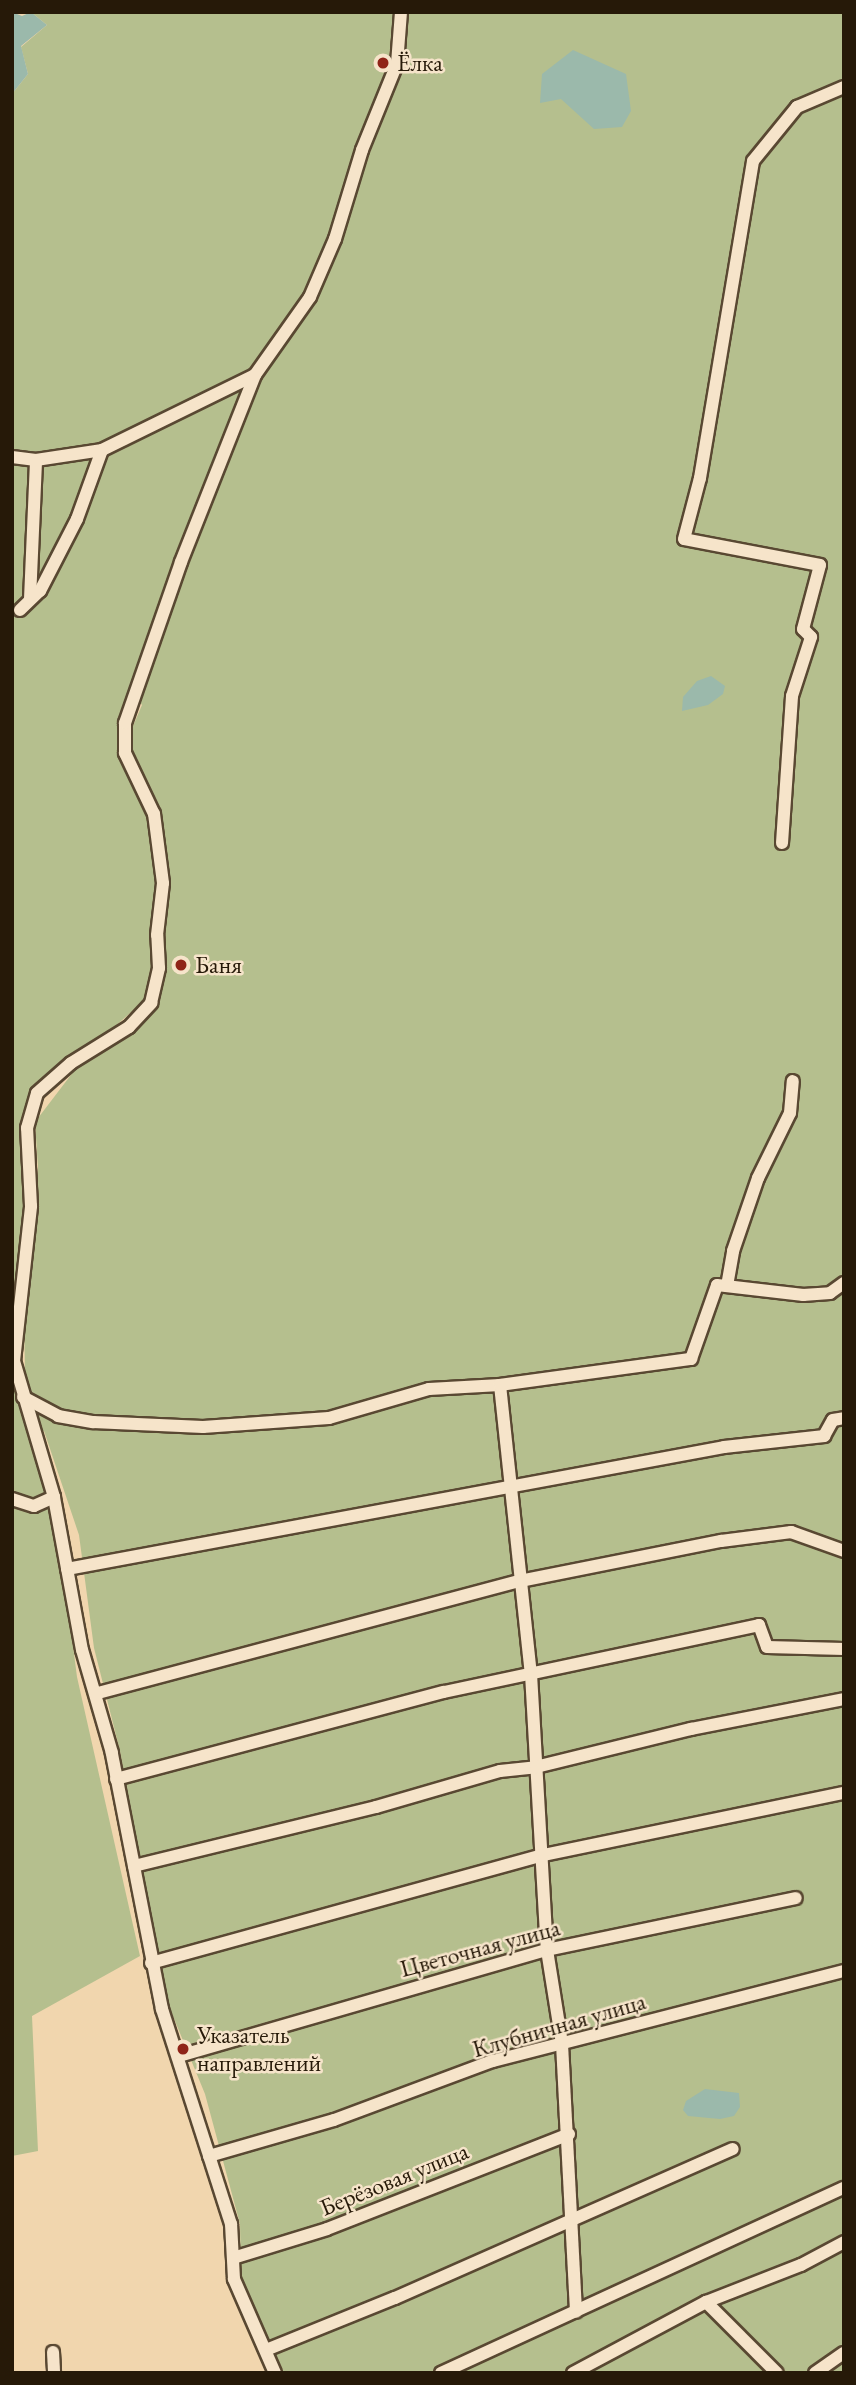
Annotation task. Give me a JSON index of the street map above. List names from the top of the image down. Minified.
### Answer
{"streets":{"street":["Цветочная улица","Клубничная улица","Берёзовая улица"]},"places":["Ёлка","Баня","Указатель направлений"]}
